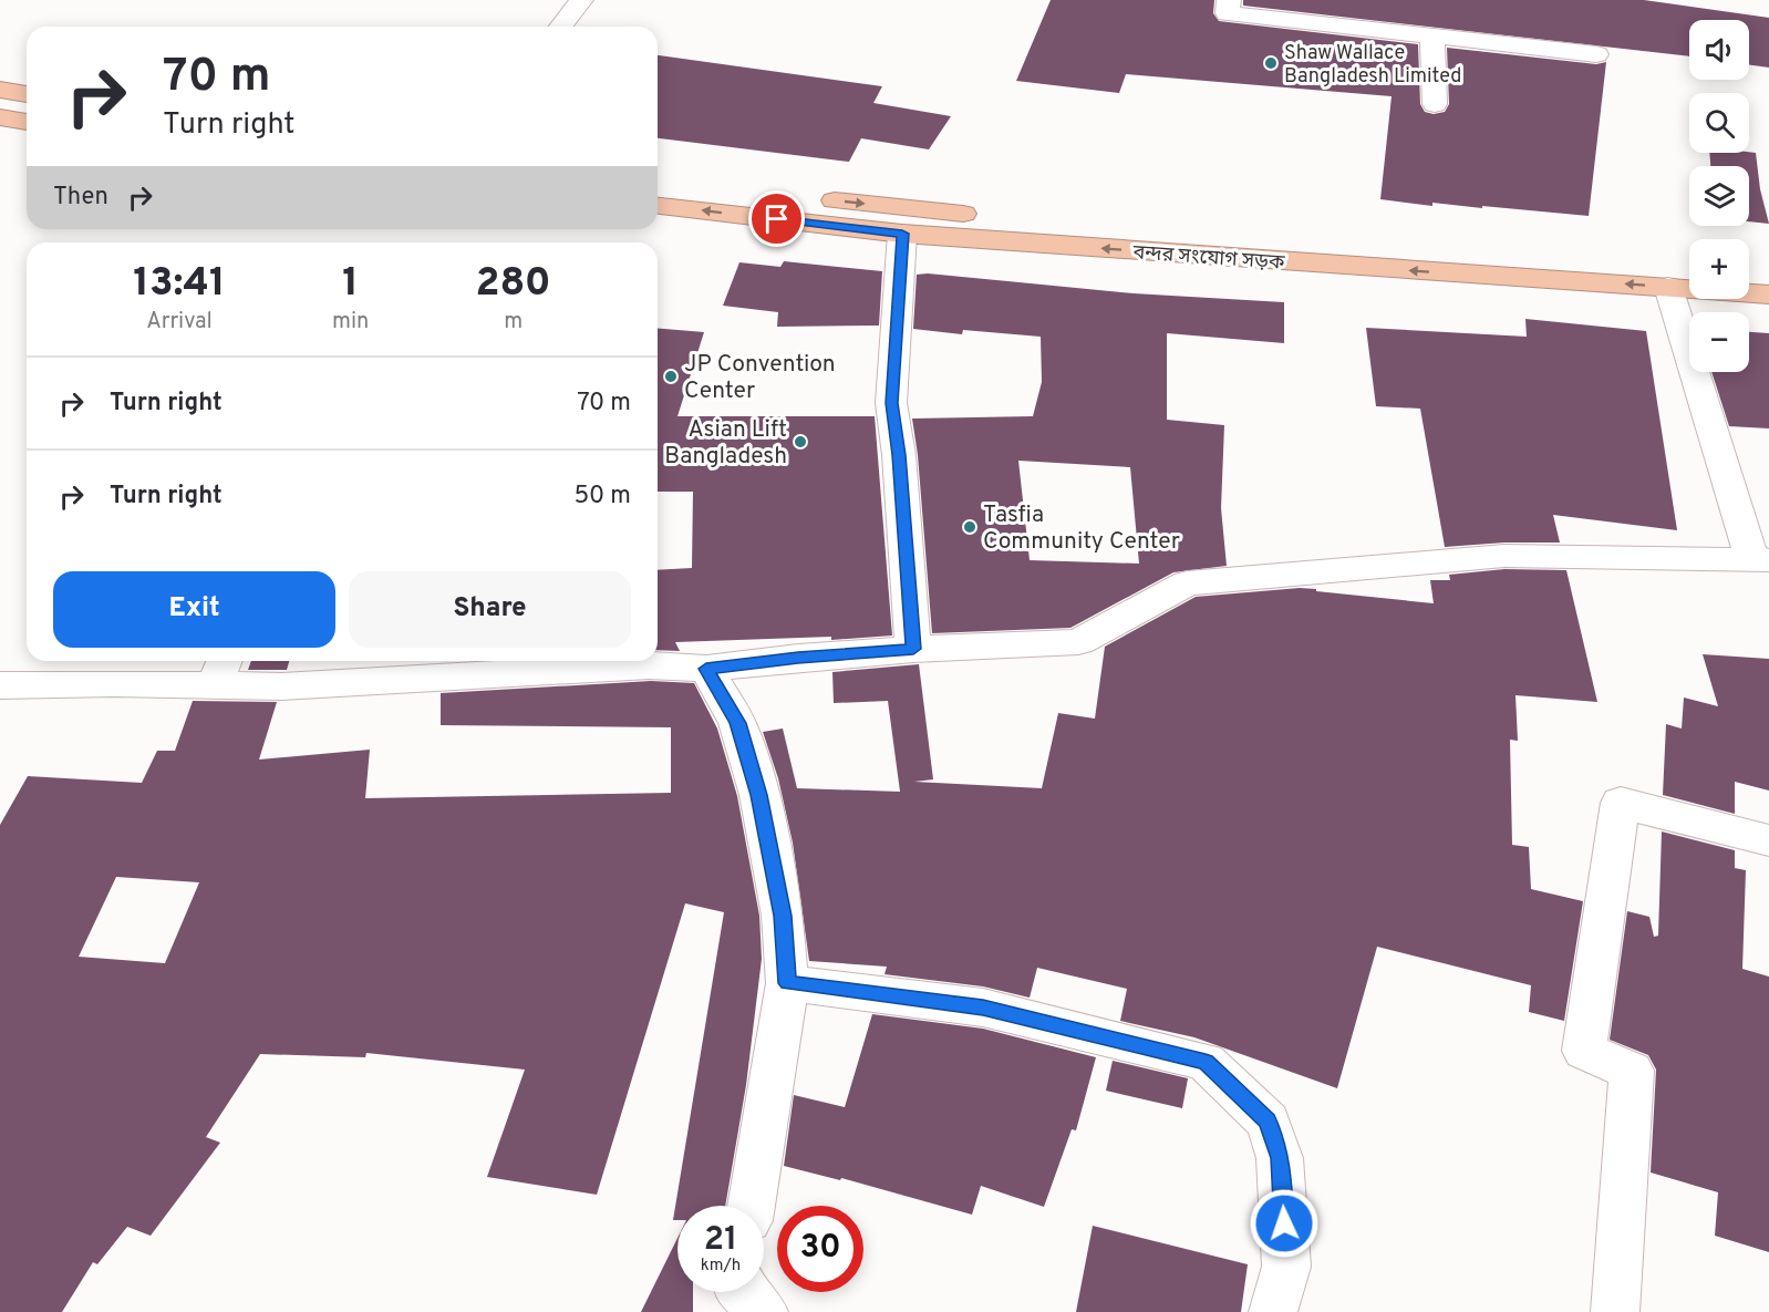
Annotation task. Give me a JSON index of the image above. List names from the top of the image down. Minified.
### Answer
{"streets":{"highway":["বন্দর সংযোগ সড়ক"]},"places":["Shaw Wallace Bangladesh Limited","JP Convention Center","Asian Lift Bangladesh","Tasfia Community Center"],"page":{"map_buttons":["+","−"],"turn":["70 m","Turn right"],"then":"Then","eta":["13:41","Arrival","1","min","280","m"],"list":[{"name":"Turn right","value":"70 m"},{"name":"Turn right","value":"50 m"}],"buttons":["Exit","Share"],"speed":"21 km/h","limit":"30"}}
